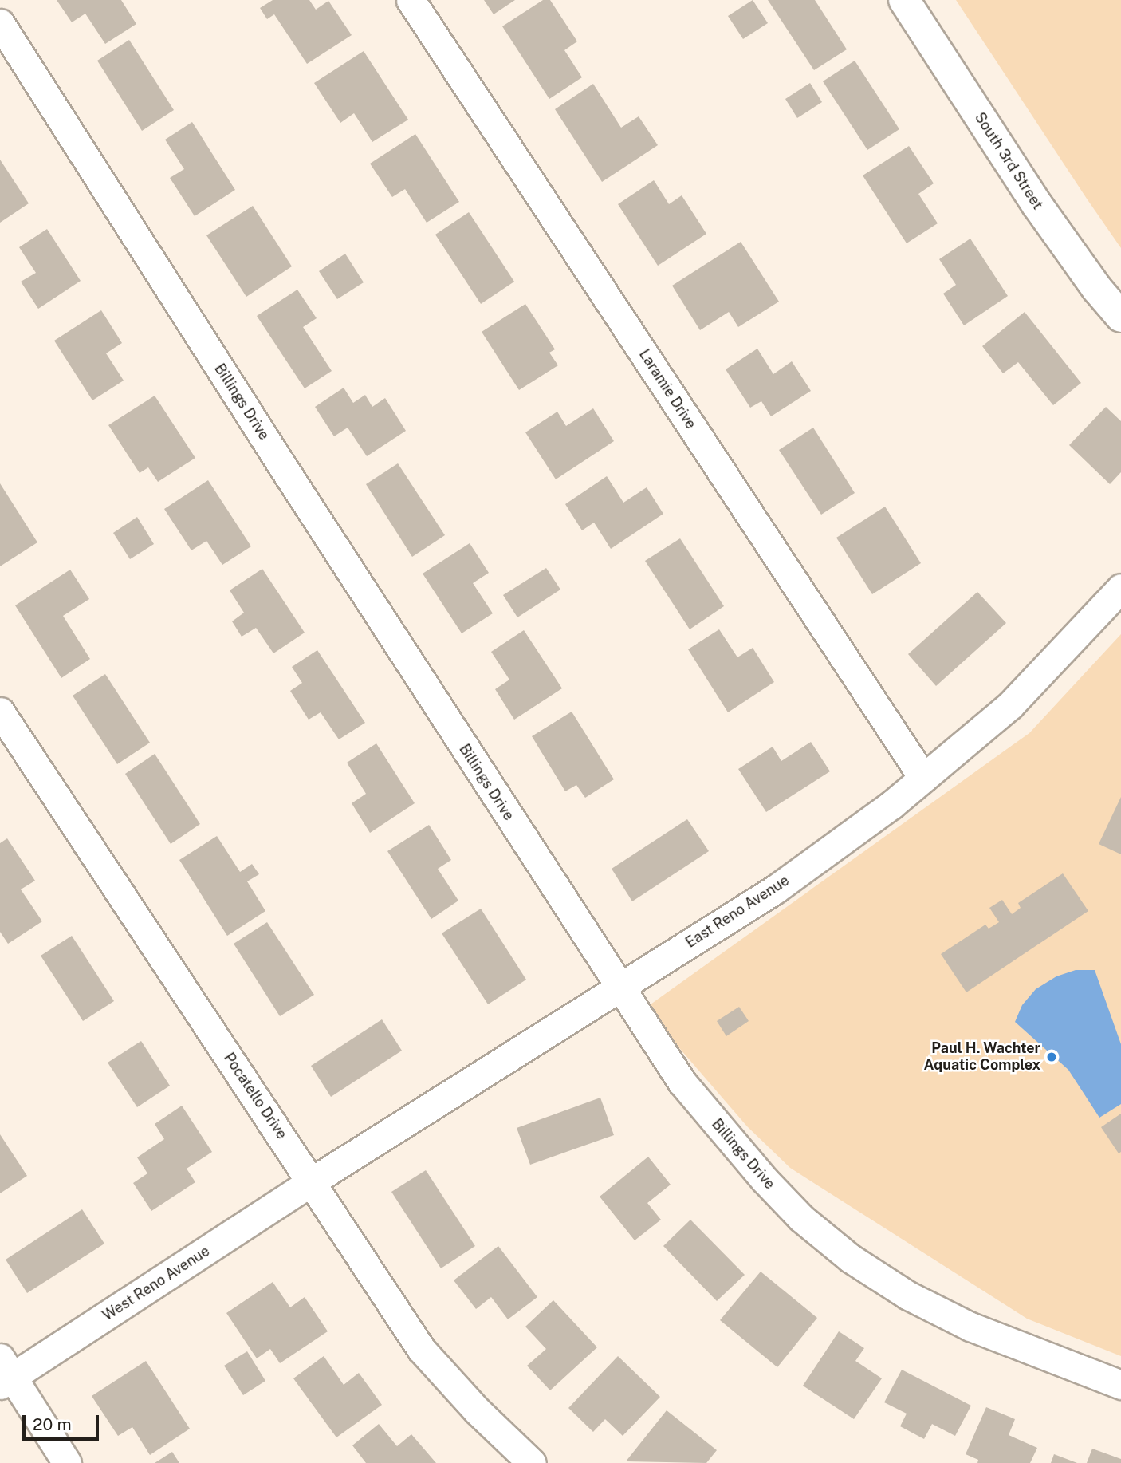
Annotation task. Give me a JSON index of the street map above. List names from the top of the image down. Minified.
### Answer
{"streets":{"street":["South 3rd Street","Laramie Drive","Billings Drive","East Reno Avenue","Pocatello Drive","West Reno Avenue"]},"crossings":[["Laramie Drive","East Reno Avenue"],["Billings Drive","East Reno Avenue"],["East Reno Avenue","Pocatello Drive"],["East Reno Avenue","West Reno Avenue"],["Pocatello Drive","West Reno Avenue"]],"places":["Paul H. Wachter Aquatic Complex"],"scale_bar":"20 m"}
